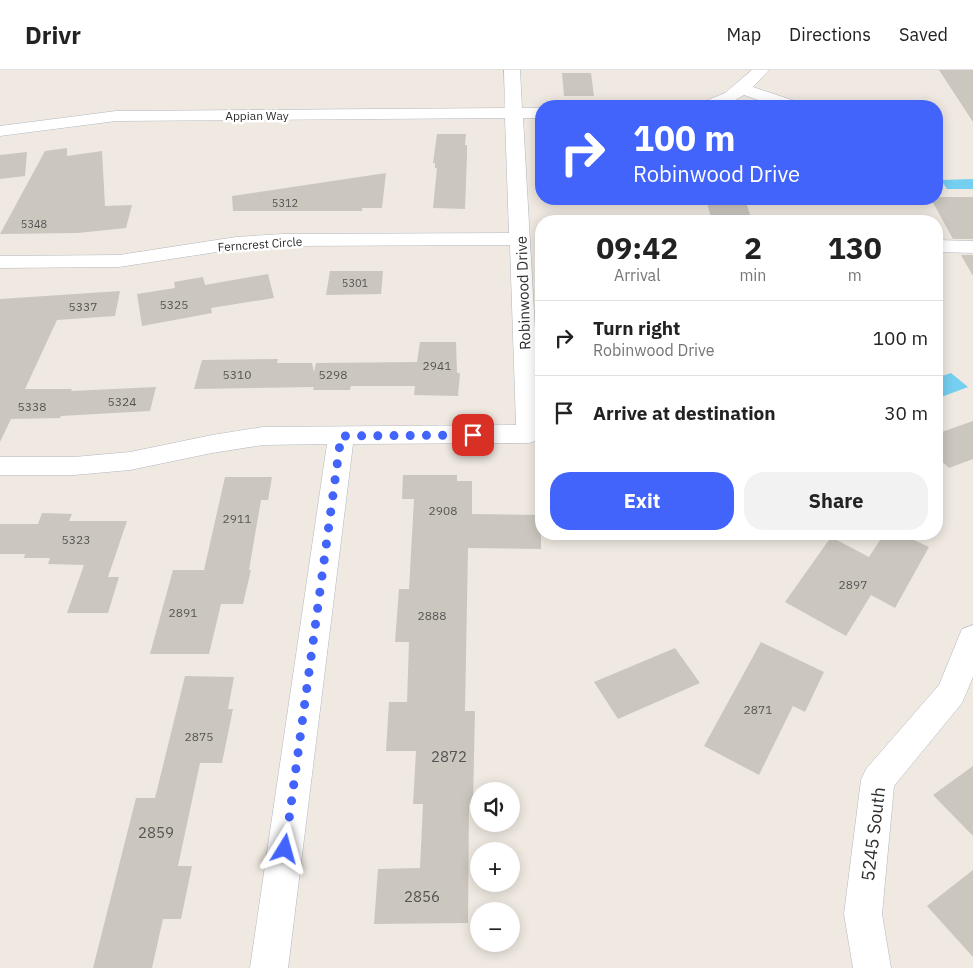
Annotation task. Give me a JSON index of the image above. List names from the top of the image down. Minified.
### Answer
{"streets":{"street":["Appian Way","Ferncrest Circle","Robinwood Drive","5245 South"]},"crossings":[["Appian Way","Robinwood Drive"],["Ferncrest Circle","Robinwood Drive"]],"house_numbers":["5312","5348","5301","5325","5337","2941","5310","5298","5324","5338","2908","2911","5323","2897","2891","2888","2871","2875","2872","2859","2856"],"page":{"header":"Drivr","nav":["Map","Directions","Saved"],"turn":["100 m","Robinwood Drive"],"eta":["09:42","Arrival","2","min","130","m"],"list":[{"name":"Turn right","note":"Robinwood Drive","value":"100 m"},{"name":"Arrive at destination","value":"30 m"}],"buttons":["Exit","Share"],"map_buttons":["+","−"]}}
